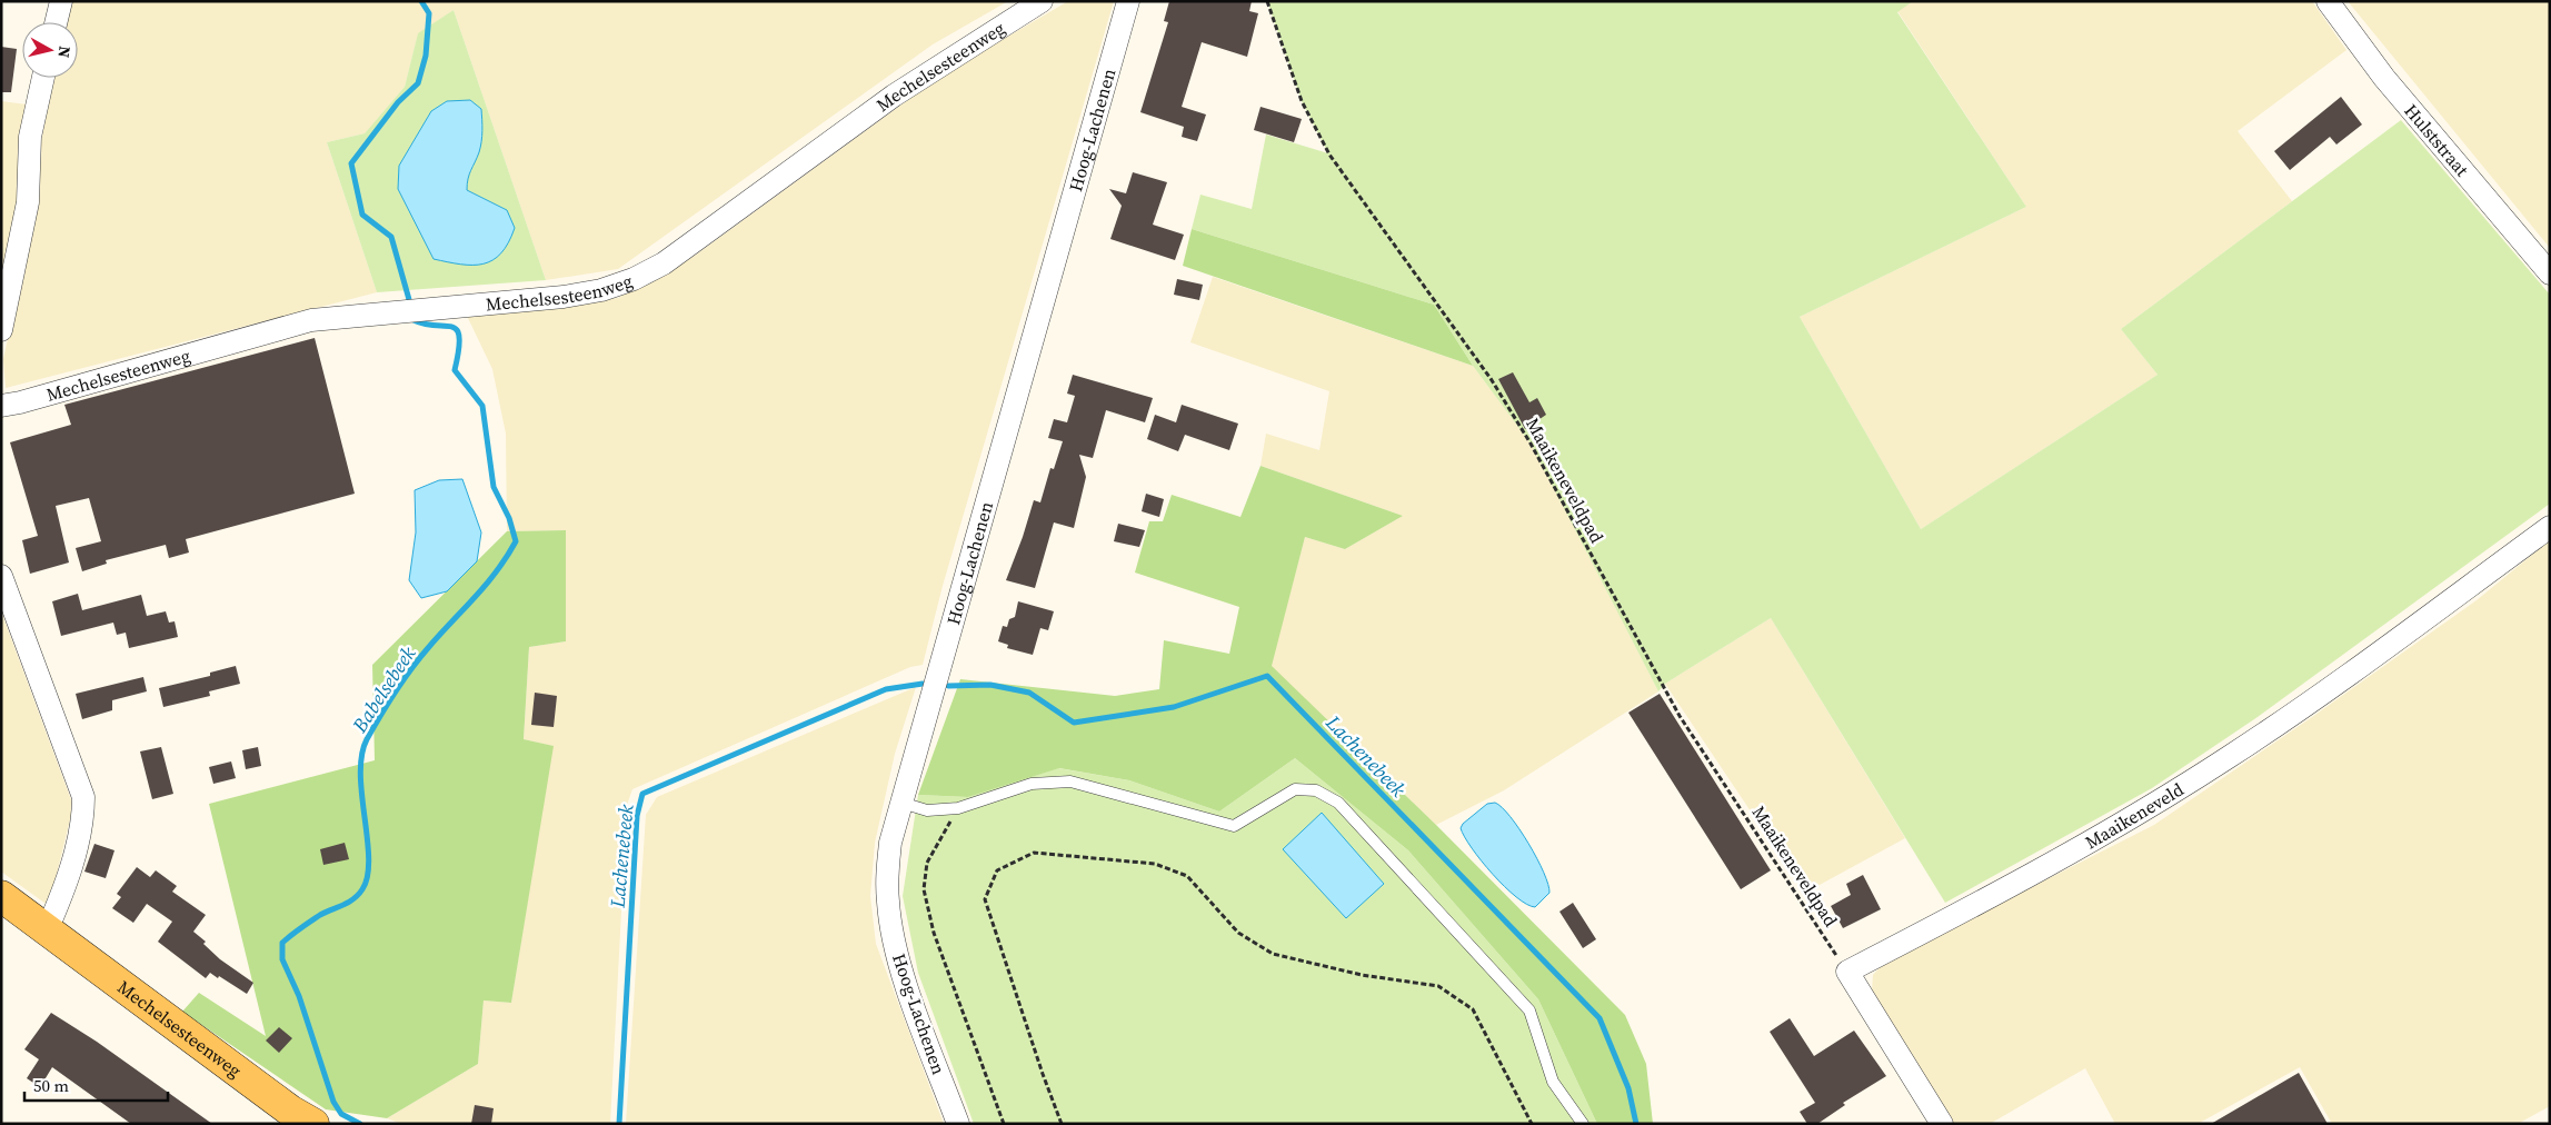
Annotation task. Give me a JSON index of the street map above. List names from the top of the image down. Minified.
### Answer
{"streets":{"main road":["Mechelsesteenweg"],"street":["Hoog-Lachenen","Hulststraat","Maaikeneveld"],"path":["Maaikeneveldpad"]},"crossings":[["Maaikeneveldpad","Maaikeneveld"]],"water":["Babelsebeek","Lachenebeek"],"scale_bar":"50 m","north":"right"}
